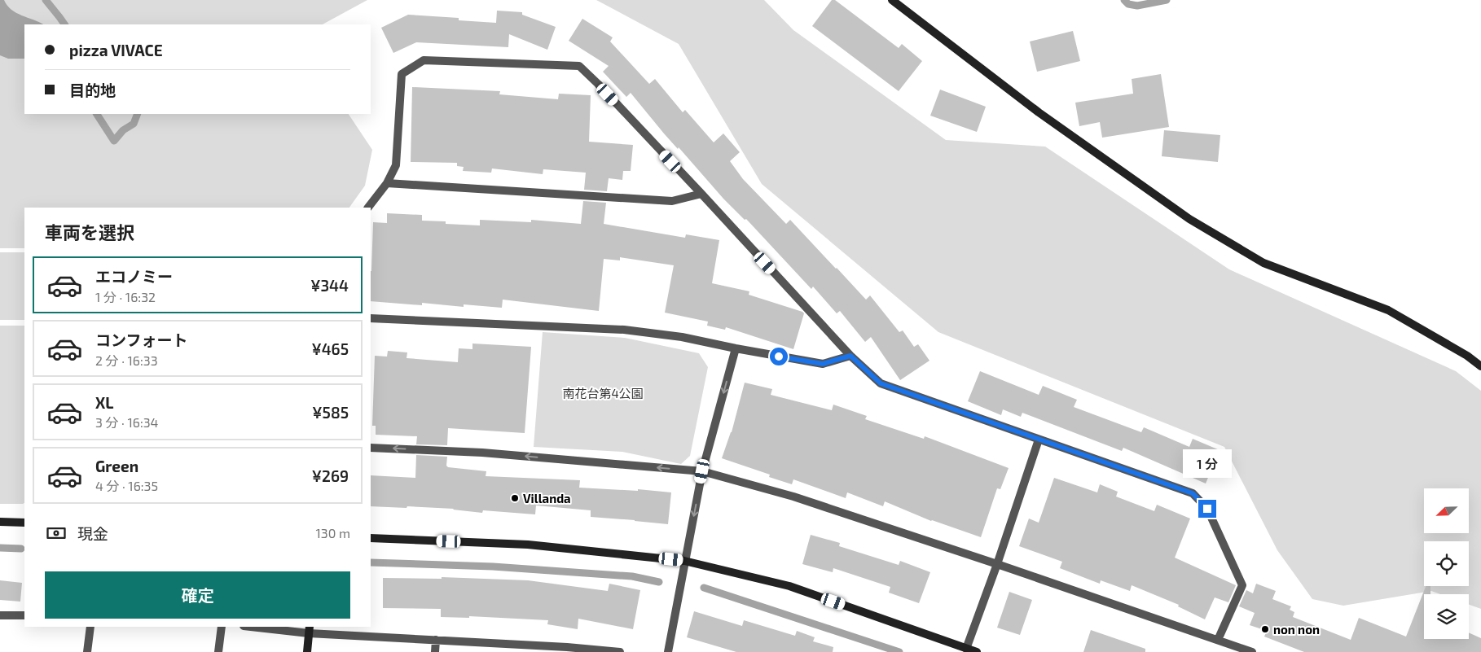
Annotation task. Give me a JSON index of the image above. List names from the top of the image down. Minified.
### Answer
{"parks":["南花台第4公園"],"places":["Villanda","non non"],"north":"bottom left","page":{"banner":["pizza VIVACE","目的地"],"heading":"車両を選択","list":[{"name":"エコノミー","note":"1 分 · 16:32","value":"¥344"},{"name":"コンフォート","note":"2 分 · 16:33","value":"¥465"},{"name":"XL","note":"3 分 · 16:34","value":"¥585"},{"name":"Green","note":"4 分 · 16:35","value":"¥269"}],"bubble":"1 分","pay":["現金","130 m"],"buttons":"確定"}}
